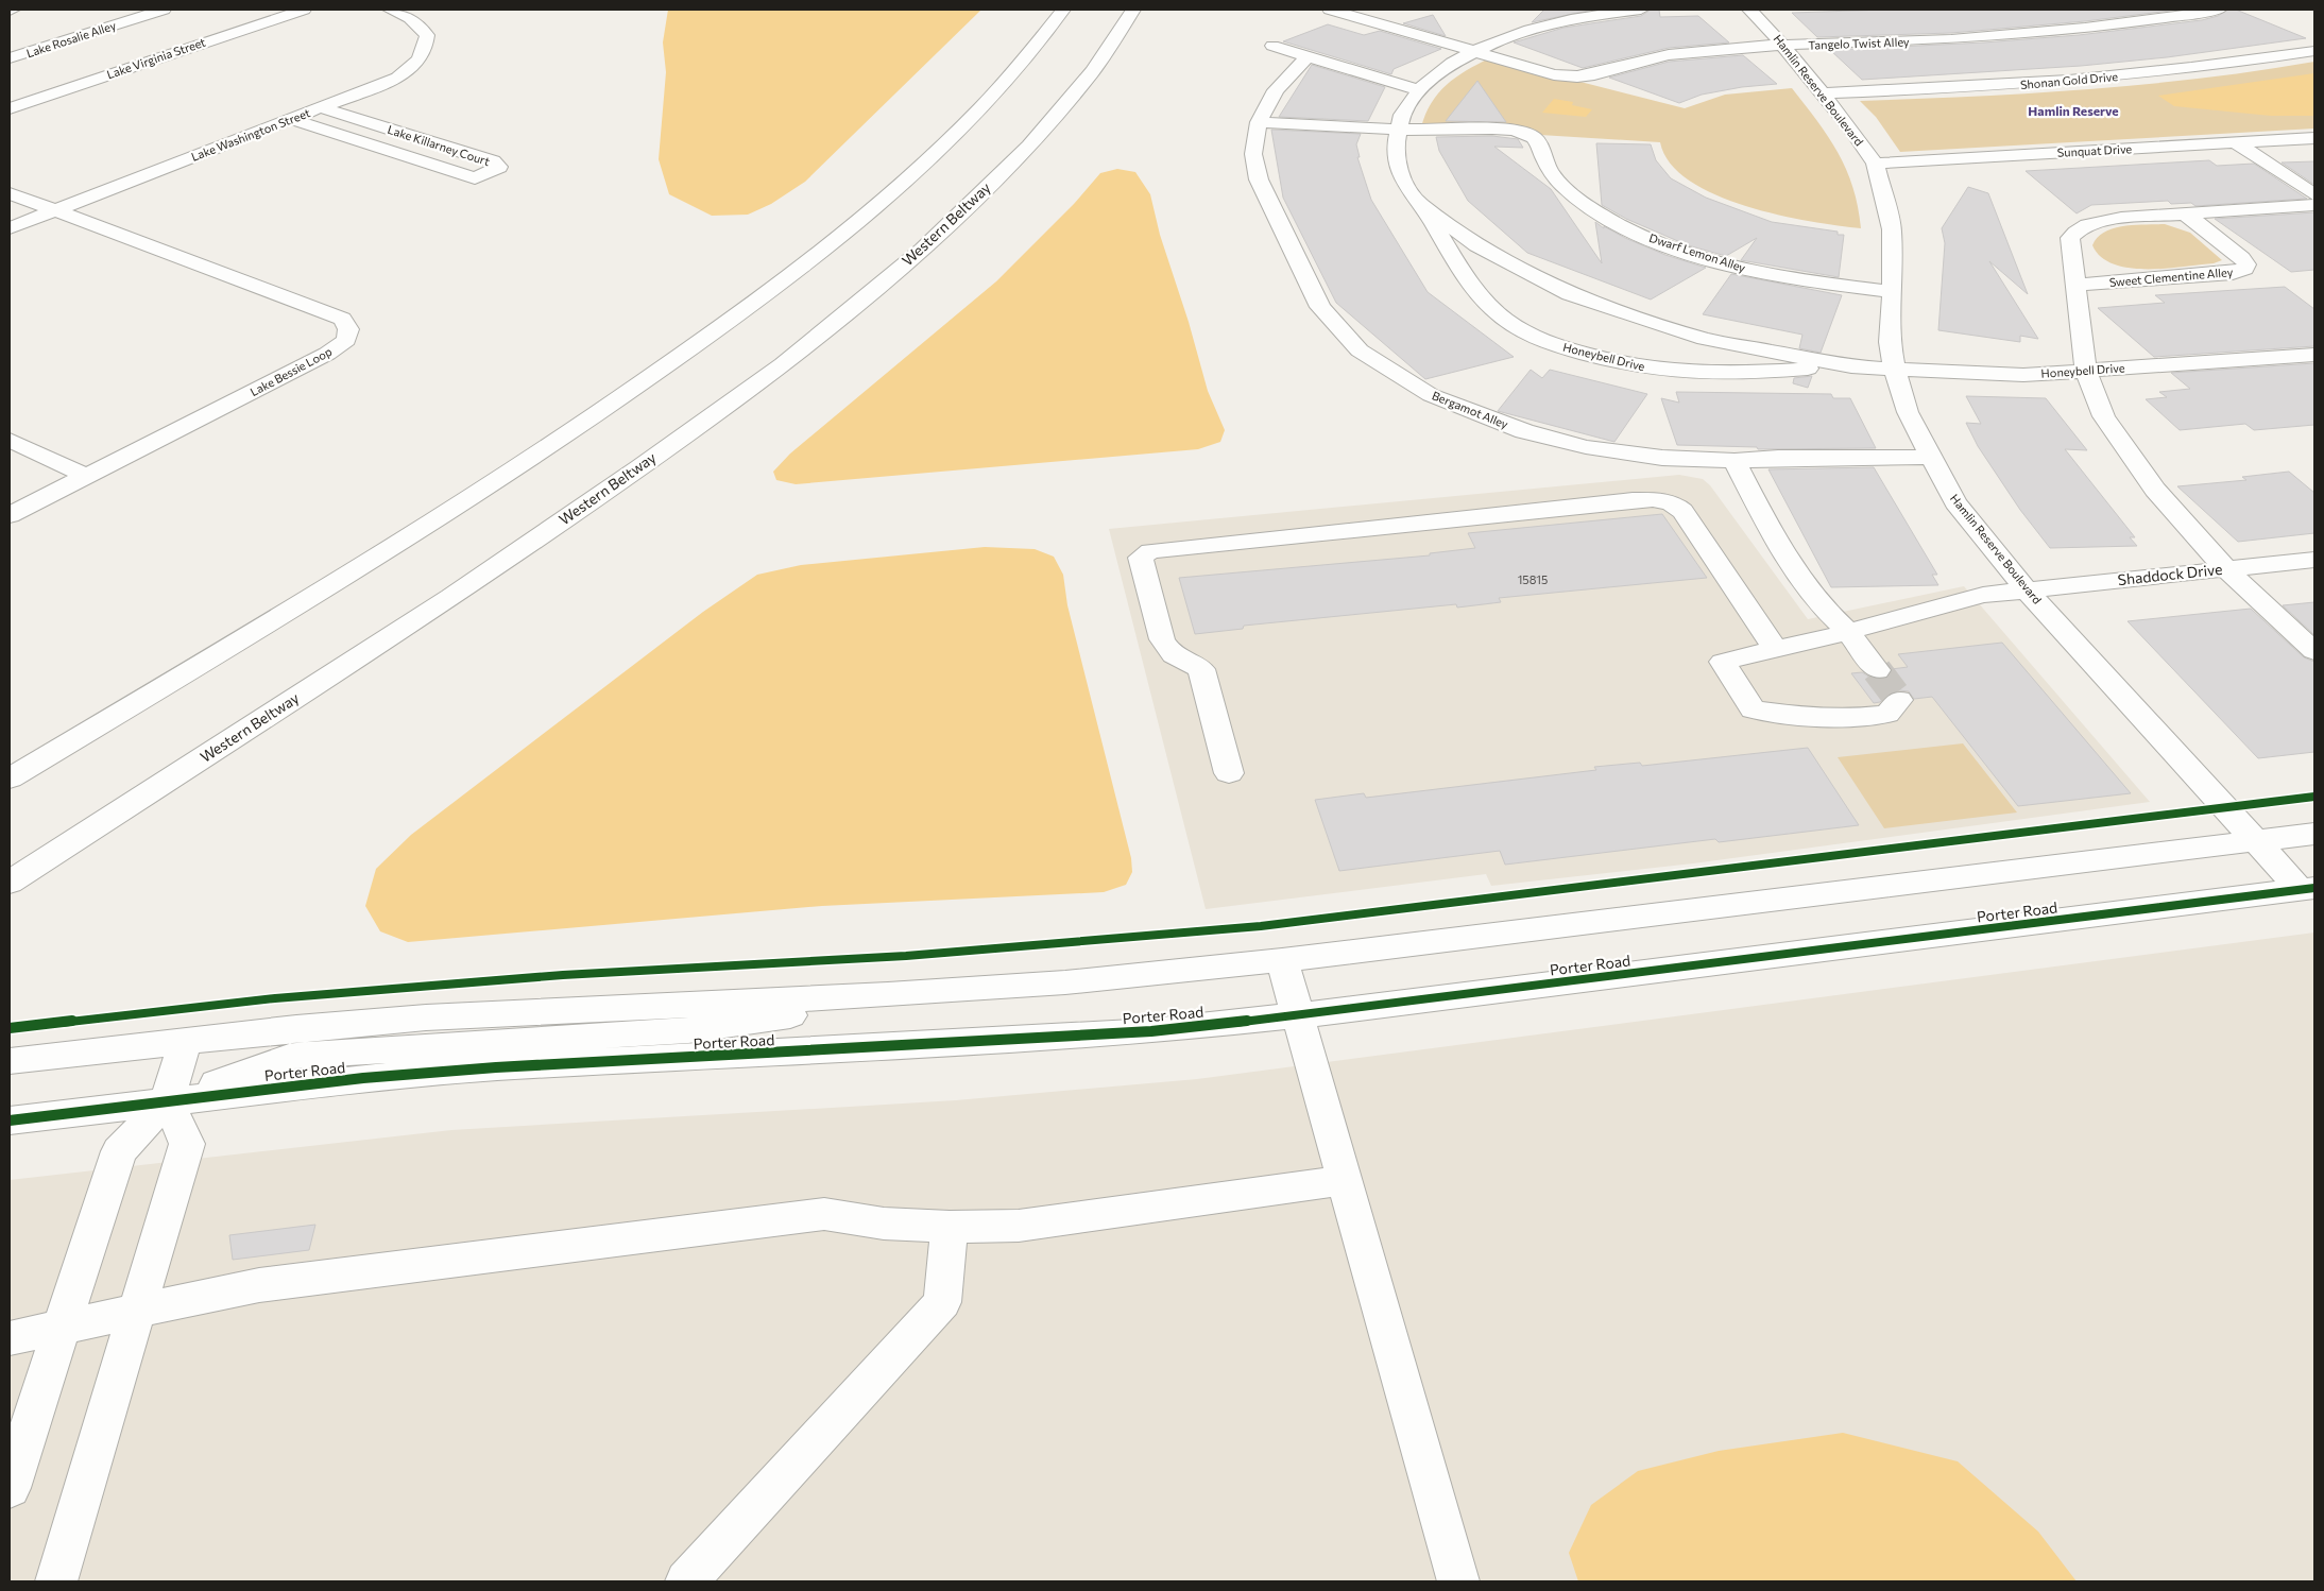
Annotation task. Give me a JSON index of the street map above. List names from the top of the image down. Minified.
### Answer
{"streets":{"main road":["Lake Rosalie Alley","Tangelo Twist Alley","Lake Virginia Street","Shonan Gold Drive","Hamlin Reserve Boulevard","Lake Washington Street","Lake Killarney Court","Sunquat Drive","Western Beltway","Dwarf Lemon Alley","Sweet Clementine Alley","Honeybell Drive","Lake Bessie Loop","Bergamot Alley","Shaddock Drive","Porter Road"]},"crossings":[["Tangelo Twist Alley","Hamlin Reserve Boulevard"],["Tangelo Twist Alley","Honeybell Drive"],["Shonan Gold Drive","Hamlin Reserve Boulevard"],["Hamlin Reserve Boulevard","Sunquat Drive"],["Hamlin Reserve Boulevard","Dwarf Lemon Alley"],["Hamlin Reserve Boulevard","Honeybell Drive"],["Hamlin Reserve Boulevard","Bergamot Alley"],["Hamlin Reserve Boulevard","Shaddock Drive"],["Hamlin Reserve Boulevard","Porter Road"],["Lake Washington Street","Lake Killarney Court"],["Lake Washington Street","Lake Bessie Loop"],["Dwarf Lemon Alley","Honeybell Drive"],["Dwarf Lemon Alley","Bergamot Alley"]],"districts":["Hamlin Reserve"],"house_numbers":["15815"]}
